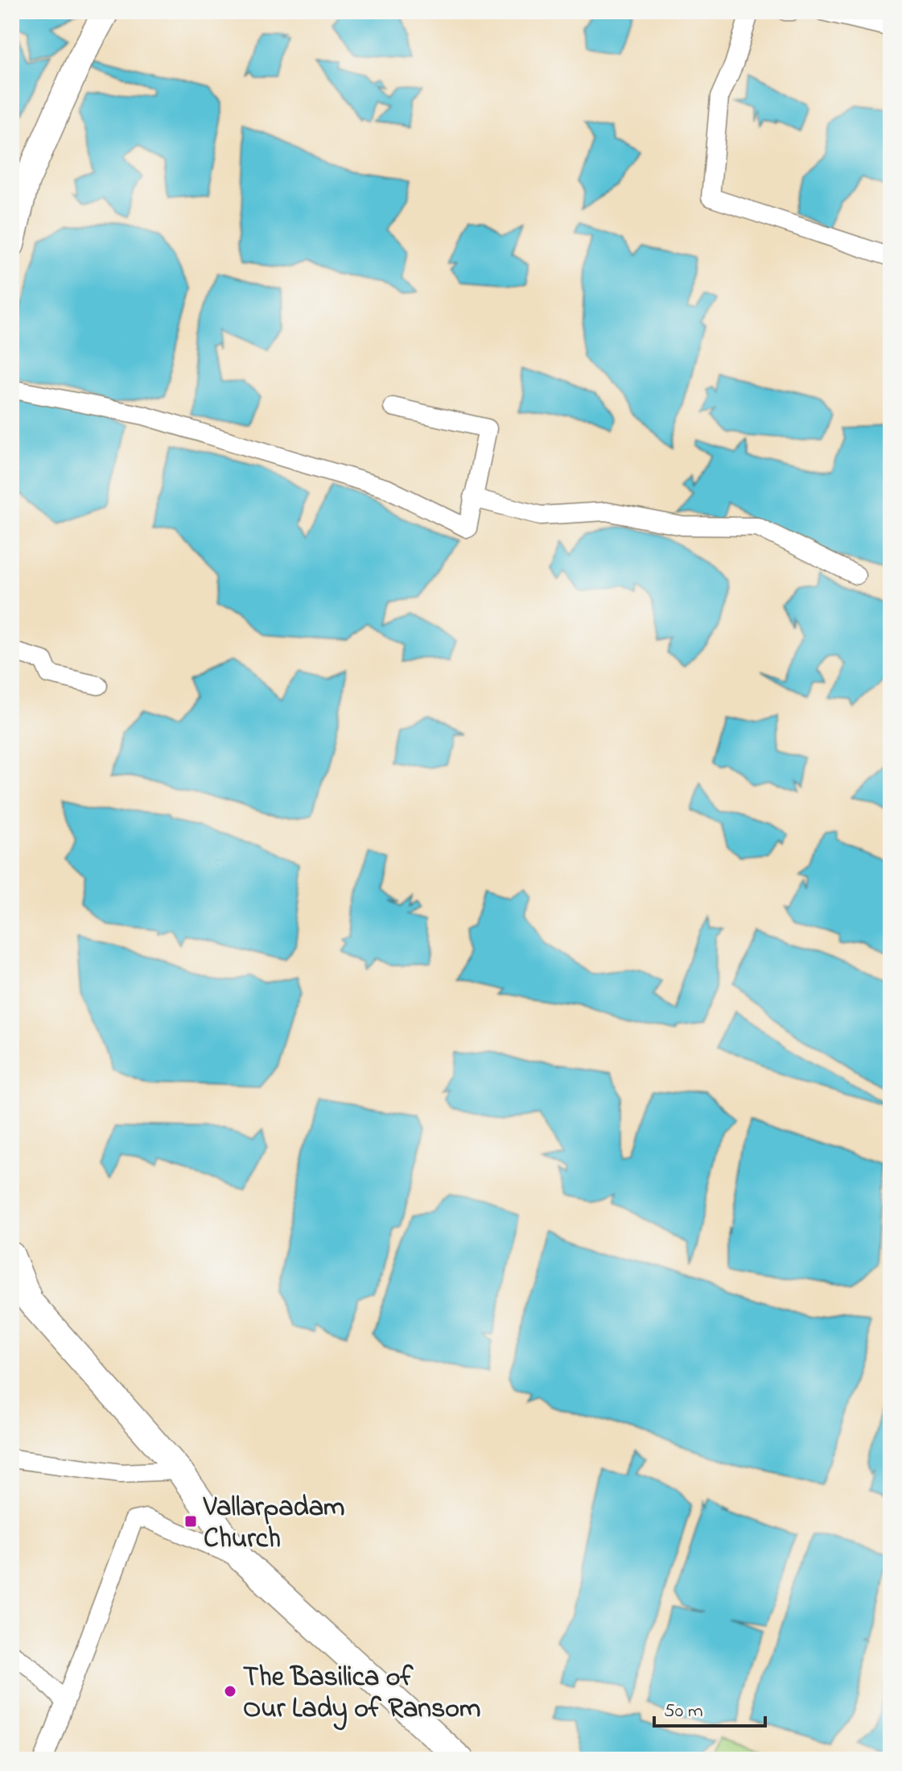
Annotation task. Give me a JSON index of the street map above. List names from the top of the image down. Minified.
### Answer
{"places":{"transit":["Vallarpadam Church"],"other":["The Basilica of Our Lady of Ransom"]},"scale_bar":"50 m"}
